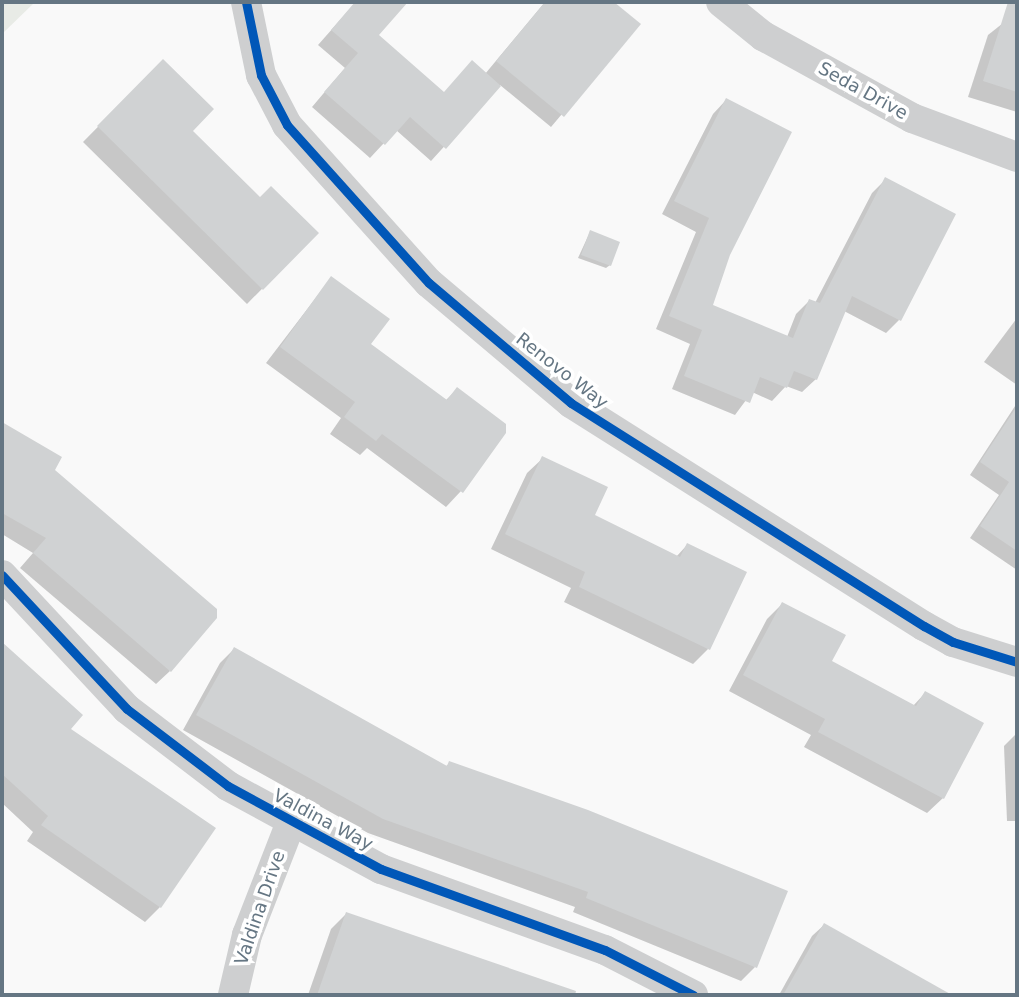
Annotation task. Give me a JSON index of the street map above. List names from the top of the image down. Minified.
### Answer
{"streets":{"street":["Seda Drive","Renovo Way","Valdina Way","Valdina Drive"]},"crossings":[["Valdina Way","Valdina Drive"]]}
